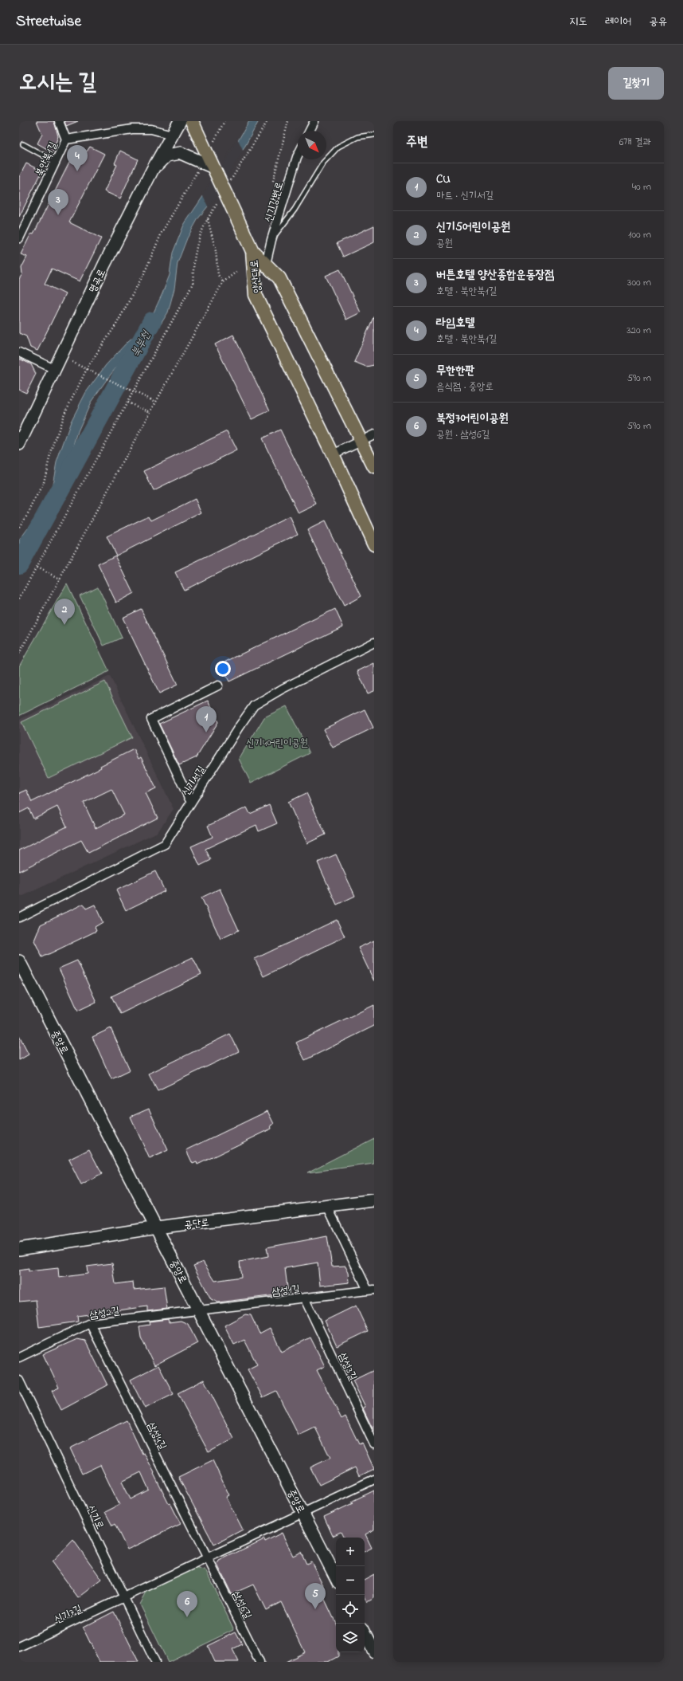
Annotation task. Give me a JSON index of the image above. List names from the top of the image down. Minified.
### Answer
{"streets":{"main road":["양산대로"],"street":["북안북1길","신기강변로","명곡로","신기서길","중앙로","공단로","삼성1길","삼성2길","삼성3길","삼성4길","신기로","삼성6길","신기7길"]},"crossings":[["북안북1길","명곡로"],["신기강변로","양산대로"],["중앙로","공단로"],["중앙로","삼성1길"],["중앙로","삼성2길"],["삼성1길","삼성2길"],["삼성1길","삼성3길"],["삼성2길","삼성4길"],["삼성4길","삼성6길"],["신기로","신기7길"]],"water":["북부천"],"parks":["신기4어린이공원"],"north":"bottom right","page":{"header":"Streetwise","nav":["지도","레이어","공유"],"title":"오시는 길","buttons":"길찾기","heading":["주변","6개 결과"],"pins":["4","3","2","1","5","6"],"list":[{"mark":"1","name":"CU","note":"마트 · 신기서길","value":"40 m"},{"mark":"2","name":"신기5어린이공원","note":"공원","value":"100 m"},{"mark":"3","name":"버튼호텔 양산종합운동장점","note":"호텔 · 북안북1길","value":"300 m"},{"mark":"4","name":"라임호텔","note":"호텔 · 북안북1길","value":"320 m"},{"mark":"5","name":"무한한판","note":"음식점 · 중앙로","value":"590 m"},{"mark":"6","name":"북정7어린이공원","note":"공원 · 삼성6길","value":"590 m"}],"map_buttons":["+","−"]}}
